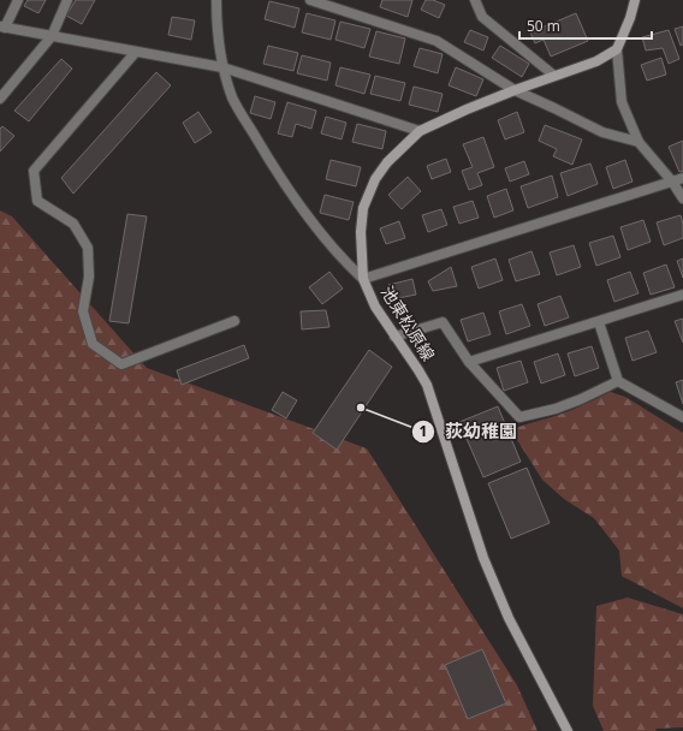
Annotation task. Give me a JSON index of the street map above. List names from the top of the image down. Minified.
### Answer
{"streets":{"main road":["池東松原線"]},"places":["荻幼稚園"],"scale_bar":"50 m"}
